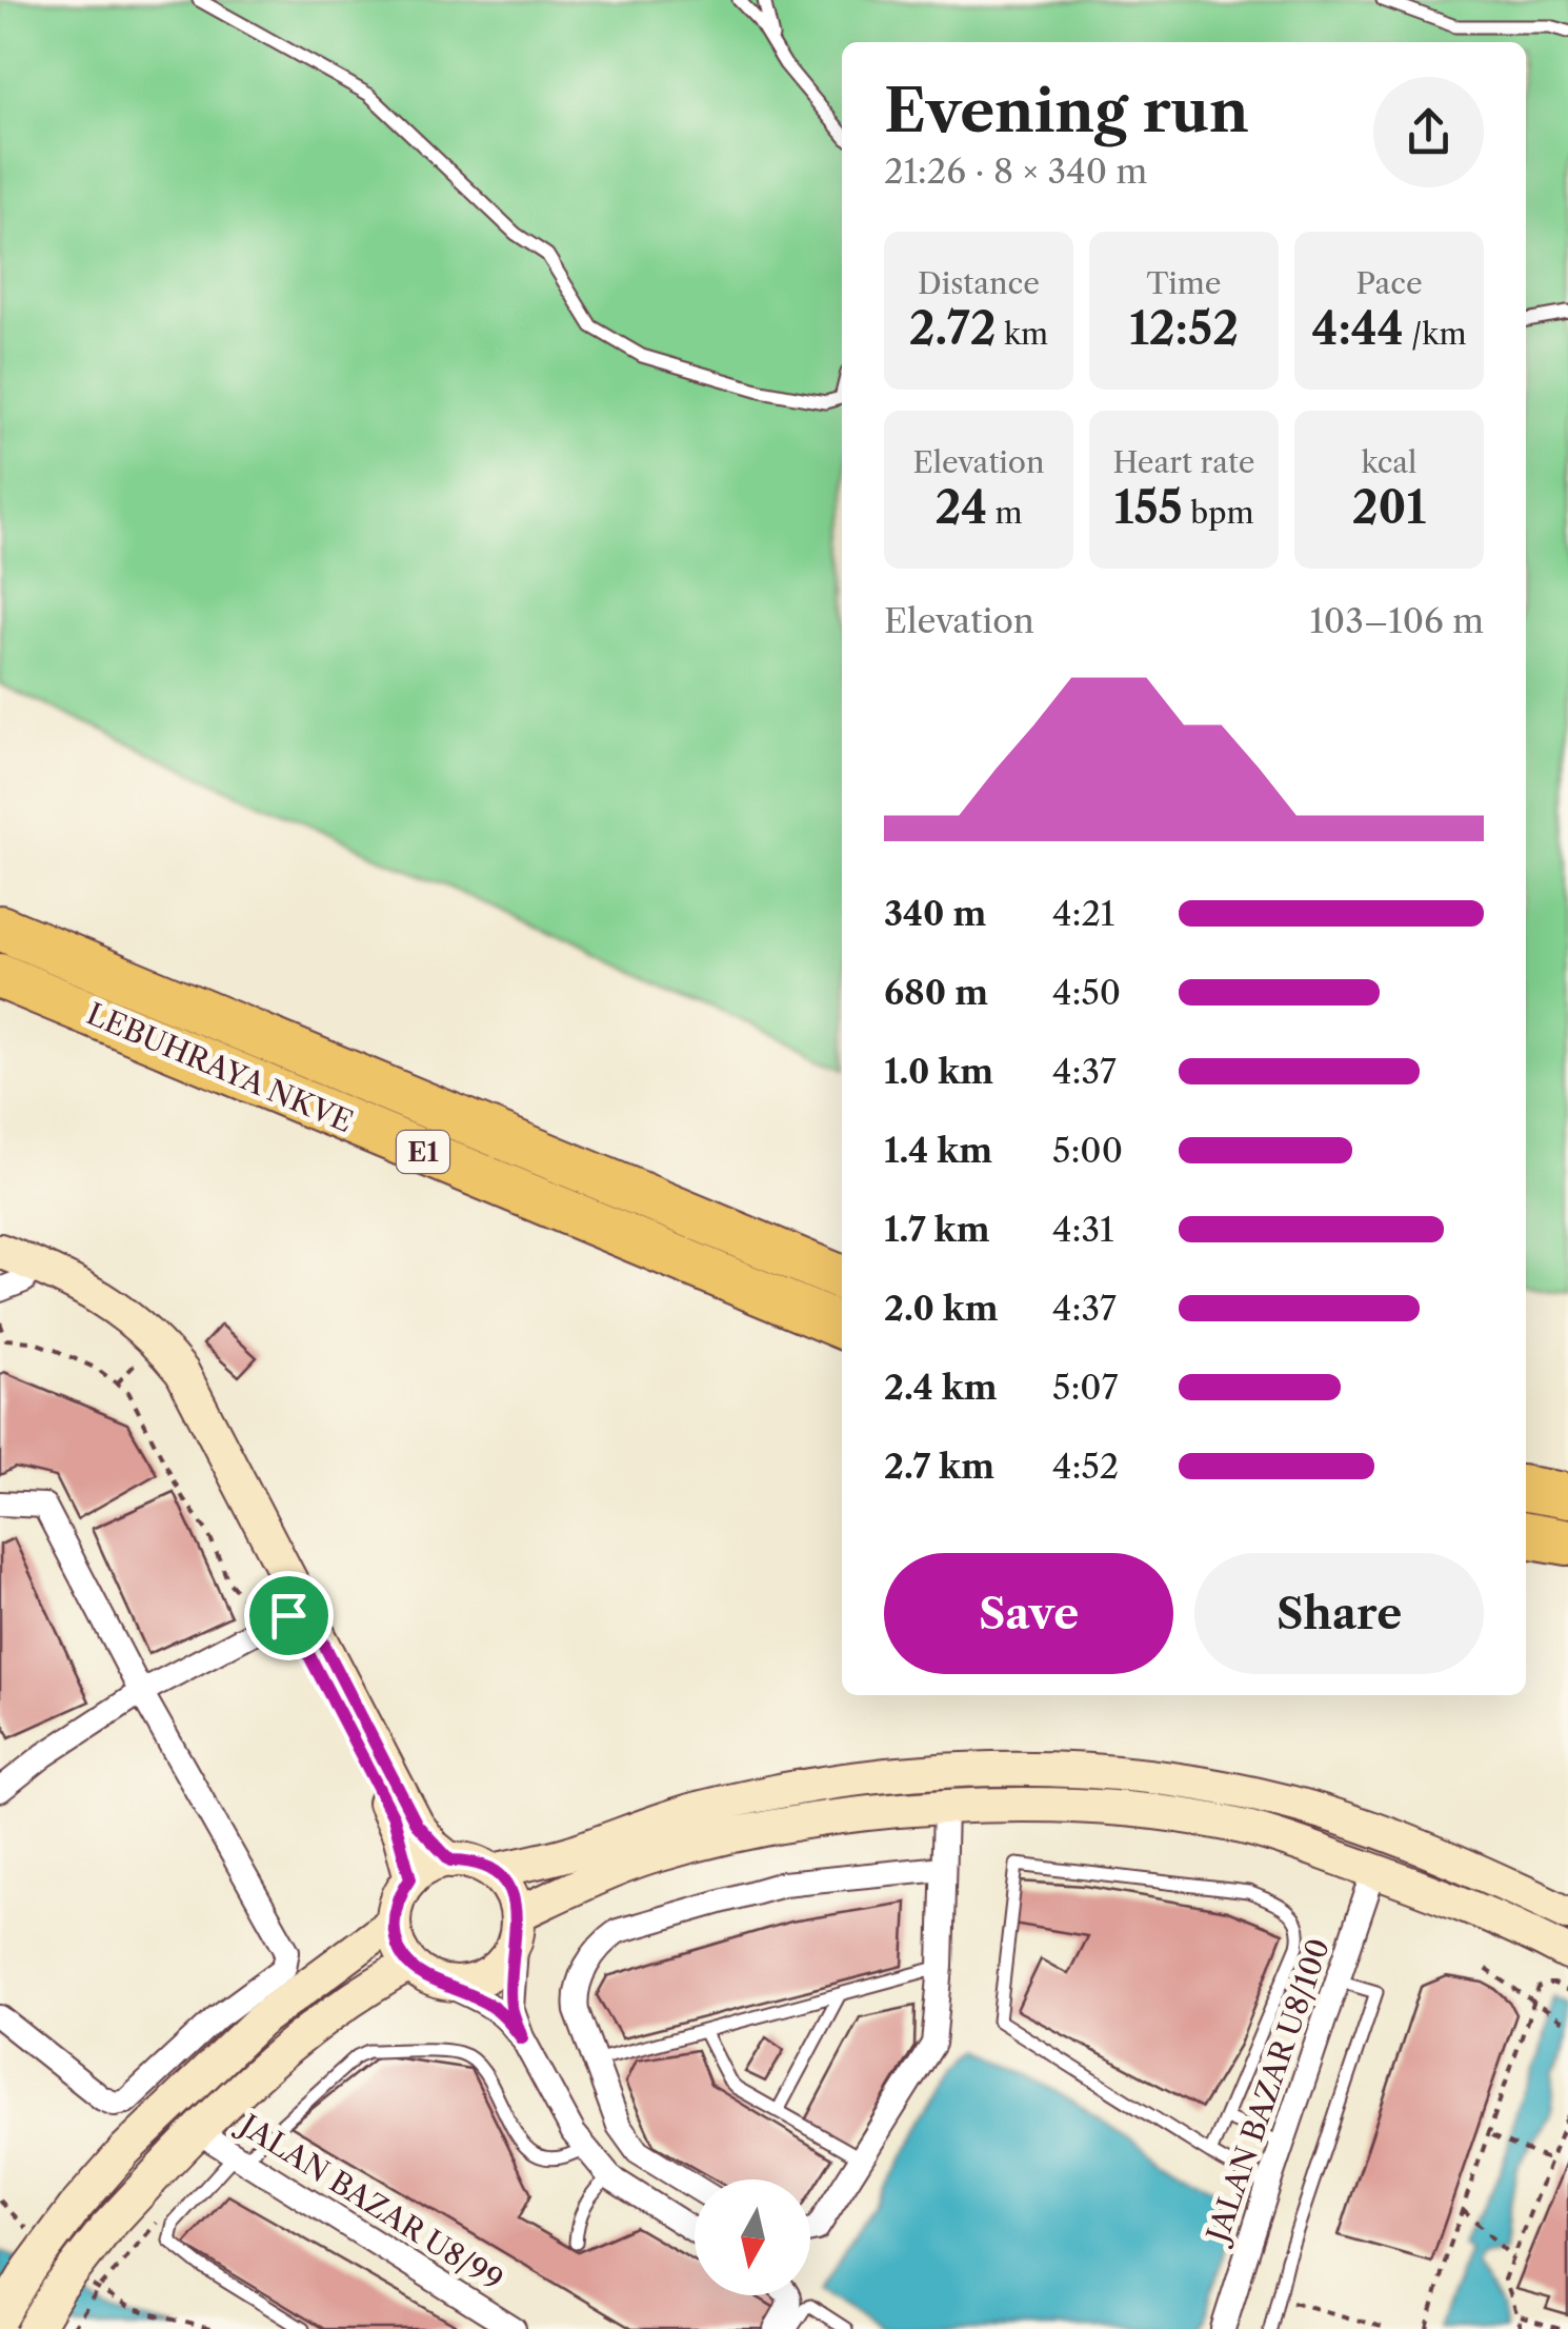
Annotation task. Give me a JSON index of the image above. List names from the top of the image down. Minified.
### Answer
{"streets":{"highway":["LEBUHRAYA NKVE","E1"],"street":["JALAN BAZAR U8/100","JALAN BAZAR U8/99"]},"north":"bottom","page":{"heading":["Evening run","21:26 · 8 × 340 m"],"stats":[["Distance","2.72 km"],["Time","12:52"],["Pace","4:44 /km"],["Elevation","24 m"],["Heart rate","155 bpm"],["kcal","201"]],"chart":["Elevation","103–106 m"],"list":[{"name":"340 m","note":"4:21"},{"name":"680 m","note":"4:50"},{"name":"1.0 km","note":"4:37"},{"name":"1.4 km","note":"5:00"},{"name":"1.7 km","note":"4:31"},{"name":"2.0 km","note":"4:37"},{"name":"2.4 km","note":"5:07"},{"name":"2.7 km","note":"4:52"}],"buttons":["Save","Share"]}}
